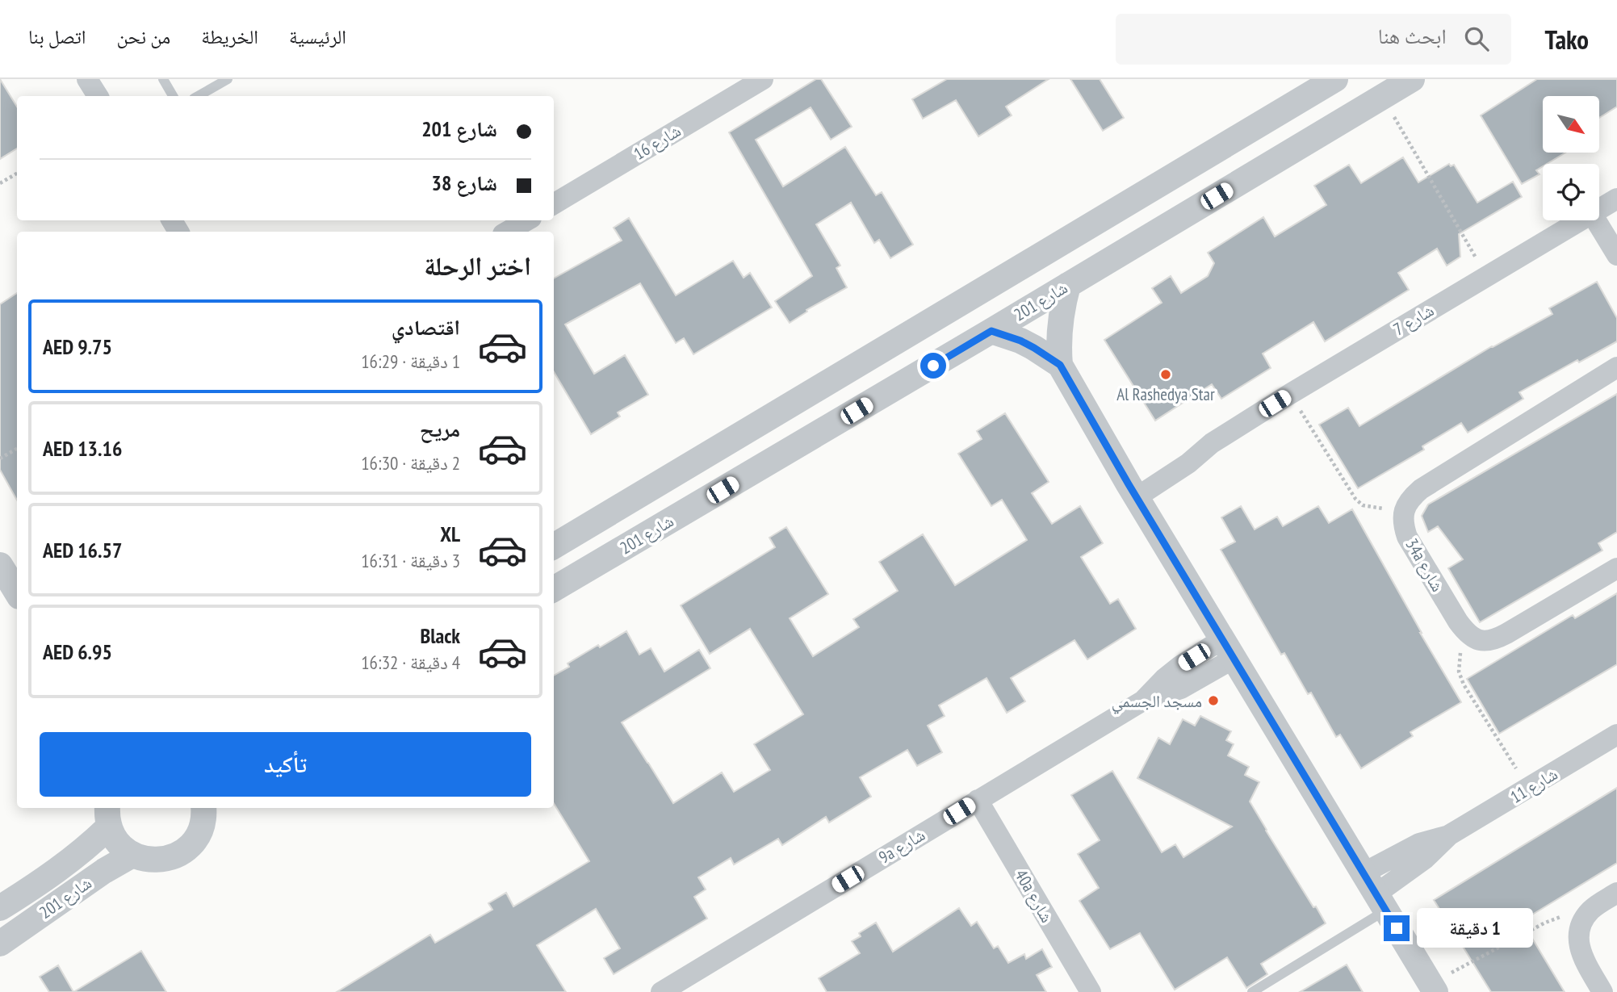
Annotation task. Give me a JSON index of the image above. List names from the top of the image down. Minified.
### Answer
{"streets":{"street":["شارع 16","شارع 201","شارع 7","34a شارع","شارع 11","9a شارع","40a شارع"]},"crossings":[["9a شارع","40a شارع"]],"places":["Al Rashedya Star","مسجد الجسمي"],"north":"bottom right","page":{"header":"Tako","search":"ابحث هنا","nav":["الرئيسية","الخريطة","من نحن","اتصل بنا"],"banner":["شارع 201","شارع 38"],"heading":"اختر الرحلة","list":[{"name":"اقتصادي","note":"1 دقيقة · 16:29","value":"AED 9.75"},{"name":"مريح","note":"2 دقيقة · 16:30","value":"AED 13.16"},{"name":"XL","note":"3 دقيقة · 16:31","value":"AED 16.57"},{"name":"Black","note":"4 دقيقة · 16:32","value":"AED 6.95"}],"buttons":"تأكيد","bubble":"1 دقيقة"}}
